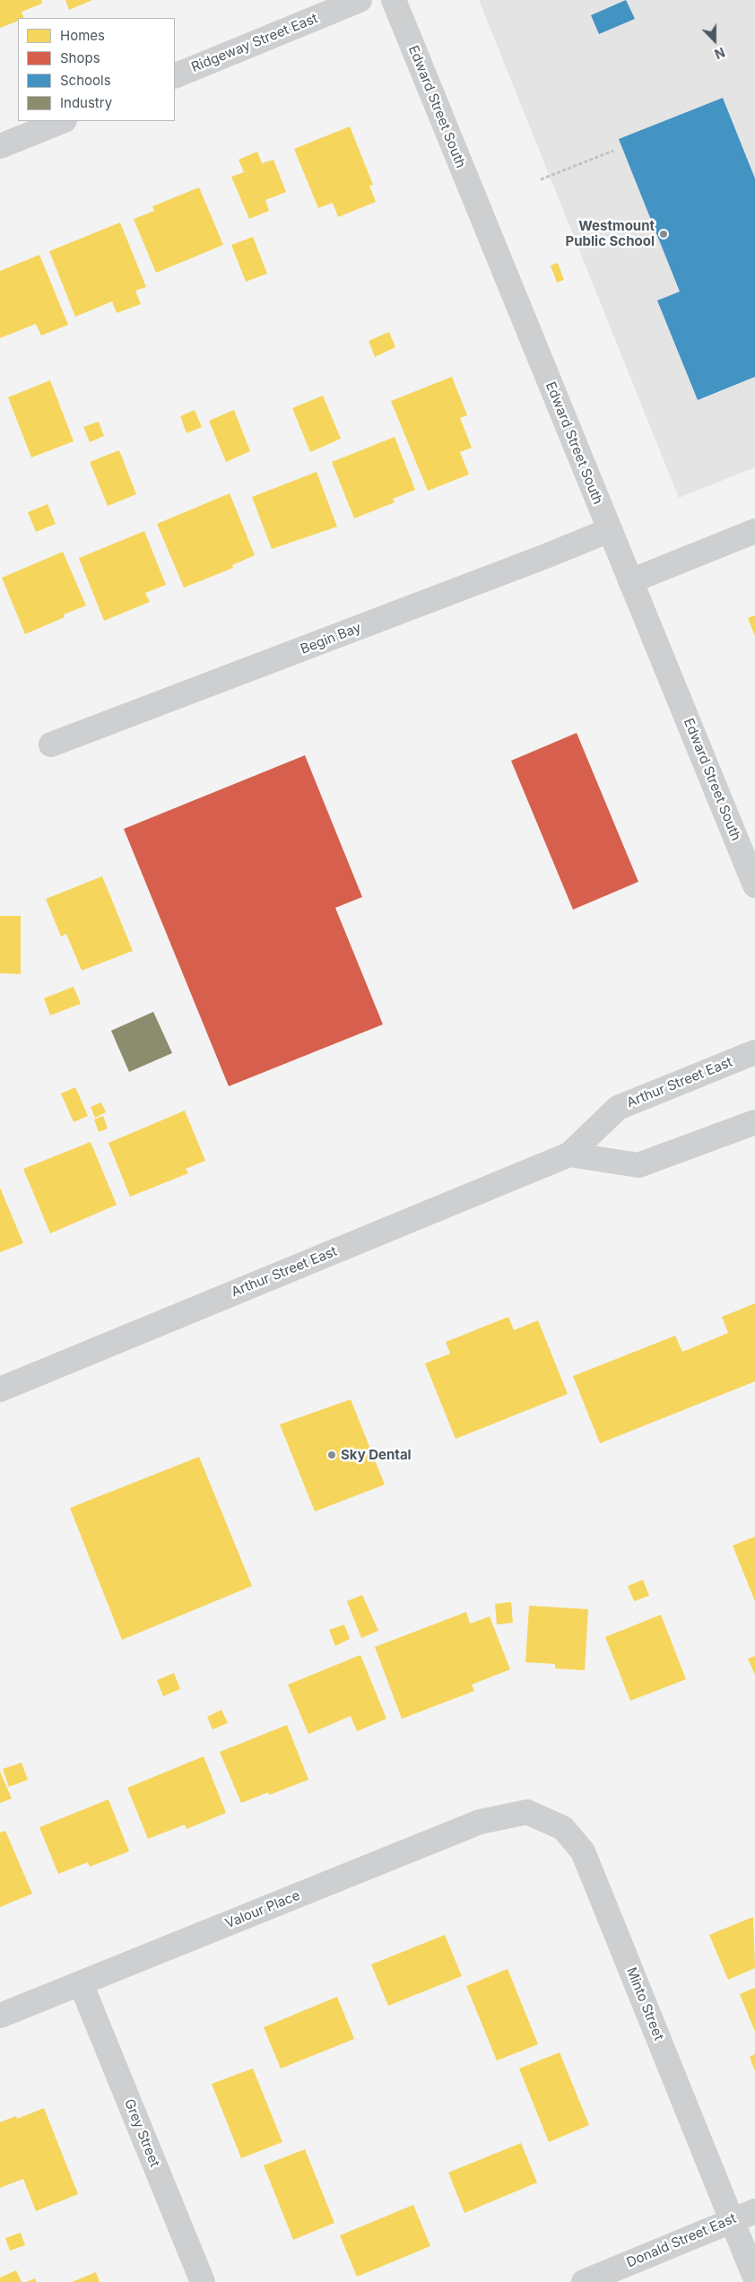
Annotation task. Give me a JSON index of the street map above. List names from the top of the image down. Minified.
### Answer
{"streets":{"street":["Ridgeway Street East","Edward Street South","Begin Bay","Arthur Street East","Valour Place","Minto Street","Grey Street","Donald Street East"]},"crossings":[["Edward Street South","Begin Bay"],["Valour Place","Minto Street"],["Valour Place","Grey Street"],["Minto Street","Donald Street East"]],"places":["Westmount Public School","Sky Dental"],"legend":["Homes","Shops","Schools","Industry"],"north":"bottom"}
